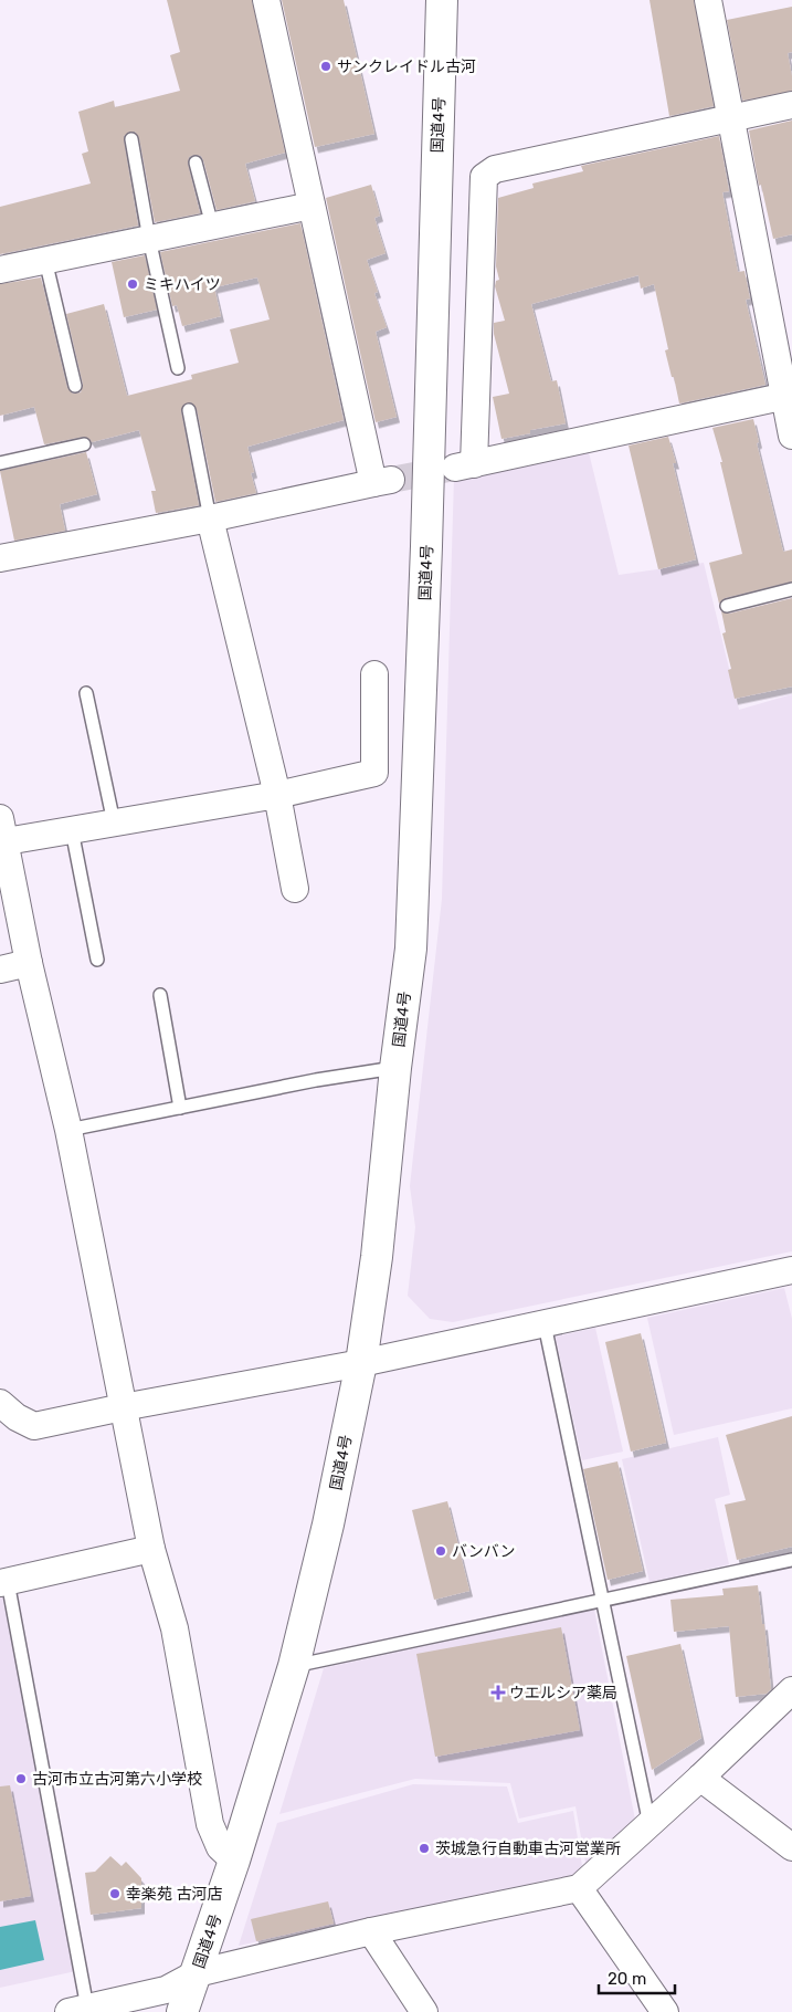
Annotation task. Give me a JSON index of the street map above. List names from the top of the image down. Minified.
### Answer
{"streets":{"highway":["国道4号"]},"places":{"other":["サンクレイドル古河","ミキハイツ","バンバン","古河市立古河第六小学校","茨城急行自動車古河営業所","幸楽苑 古河店"],"health":["ウエルシア薬局"]},"scale_bar":"20 m"}
